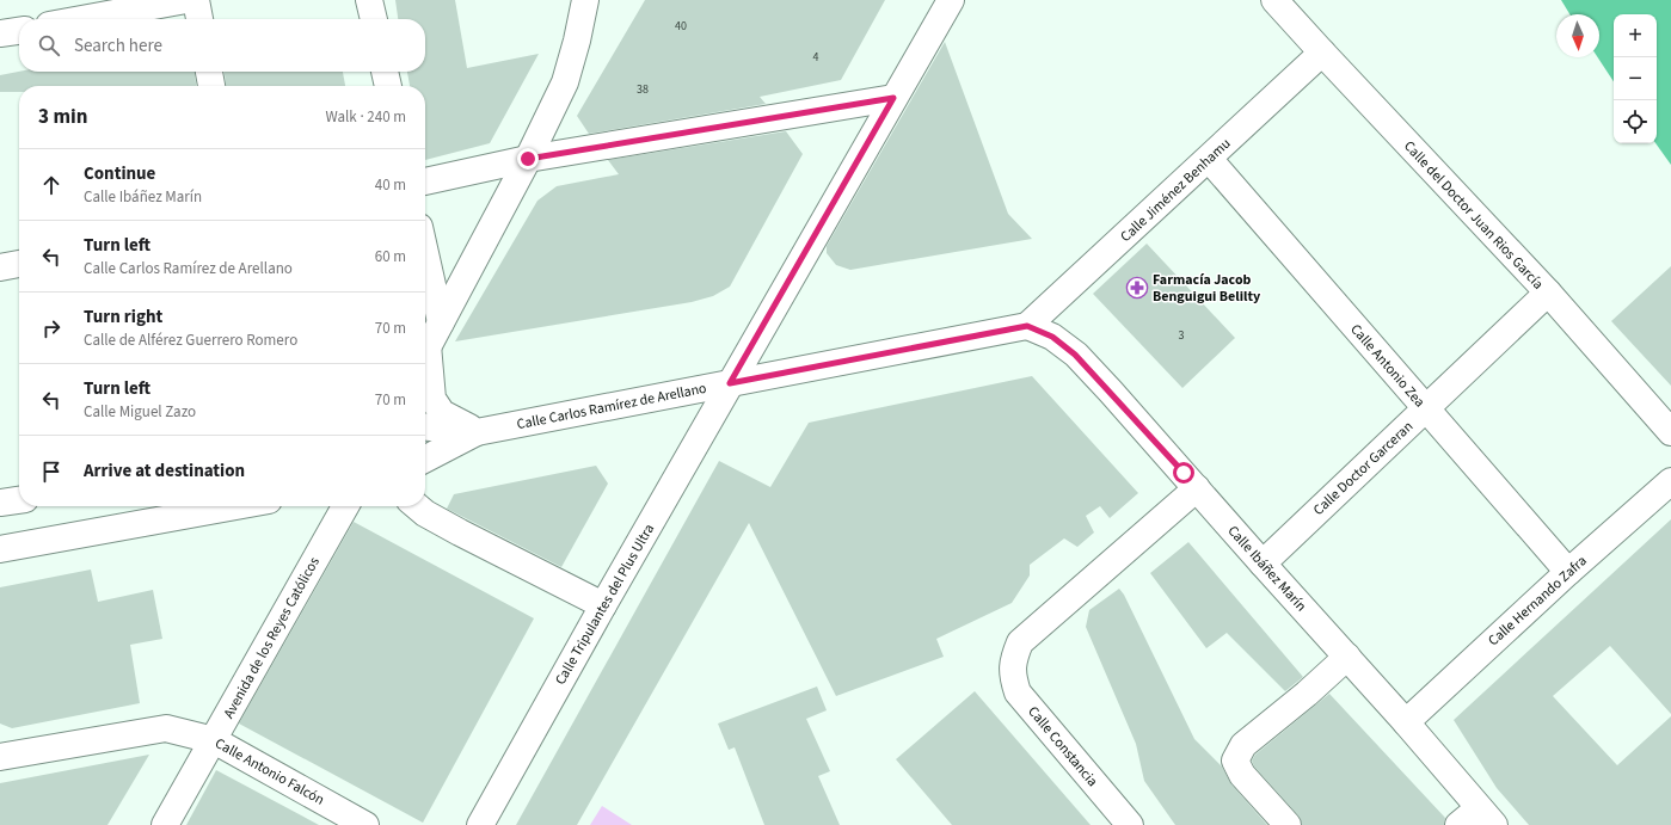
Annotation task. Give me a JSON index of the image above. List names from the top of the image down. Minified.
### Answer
{"streets":{"street":["Calle Jiménez Benhamu","Calle del Doctor Juan Rios García","Calle Antonio Zea","Calle Carlos Ramírez de Arellano","Calle Doctor Garceran","Calle Ibáñez Marín","Calle Hernando Zafra","Calle Tripulantes del Plus Ultra","Avenida de los Reyes Católicos","Calle Constancia","Calle Antonio Falcón"]},"crossings":[["Calle Jiménez Benhamu","Calle del Doctor Juan Rios García"],["Calle Jiménez Benhamu","Calle Antonio Zea"],["Calle Jiménez Benhamu","Calle Carlos Ramírez de Arellano"],["Calle Jiménez Benhamu","Calle Ibáñez Marín"],["Calle del Doctor Juan Rios García","Calle Doctor Garceran"],["Calle Antonio Zea","Calle Doctor Garceran"],["Calle Antonio Zea","Calle Hernando Zafra"],["Calle Carlos Ramírez de Arellano","Calle Ibáñez Marín"],["Calle Carlos Ramírez de Arellano","Calle Tripulantes del Plus Ultra"],["Calle Doctor Garceran","Calle Ibáñez Marín"],["Calle Ibáñez Marín","Calle Hernando Zafra"],["Calle Ibáñez Marín","Calle Constancia"],["Avenida de los Reyes Católicos","Calle Antonio Falcón"]],"places":{"pharmacy":["Farmacía Jacob Benguigui Belilty"]},"house_numbers":["40","4","38","3"],"north":"bottom","page":{"map_buttons":["+","−"],"search":"Search here","heading":["3 min","Walk · 240 m"],"list":[["Continue","Calle Ibáñez Marín","40 m"],["Turn left","Calle Carlos Ramírez de Arellano","60 m"],["Turn right","Calle de Alférez Guerrero Romero","70 m"],["Turn left","Calle Miguel Zazo","70 m"],"Arrive at destination"]}}
